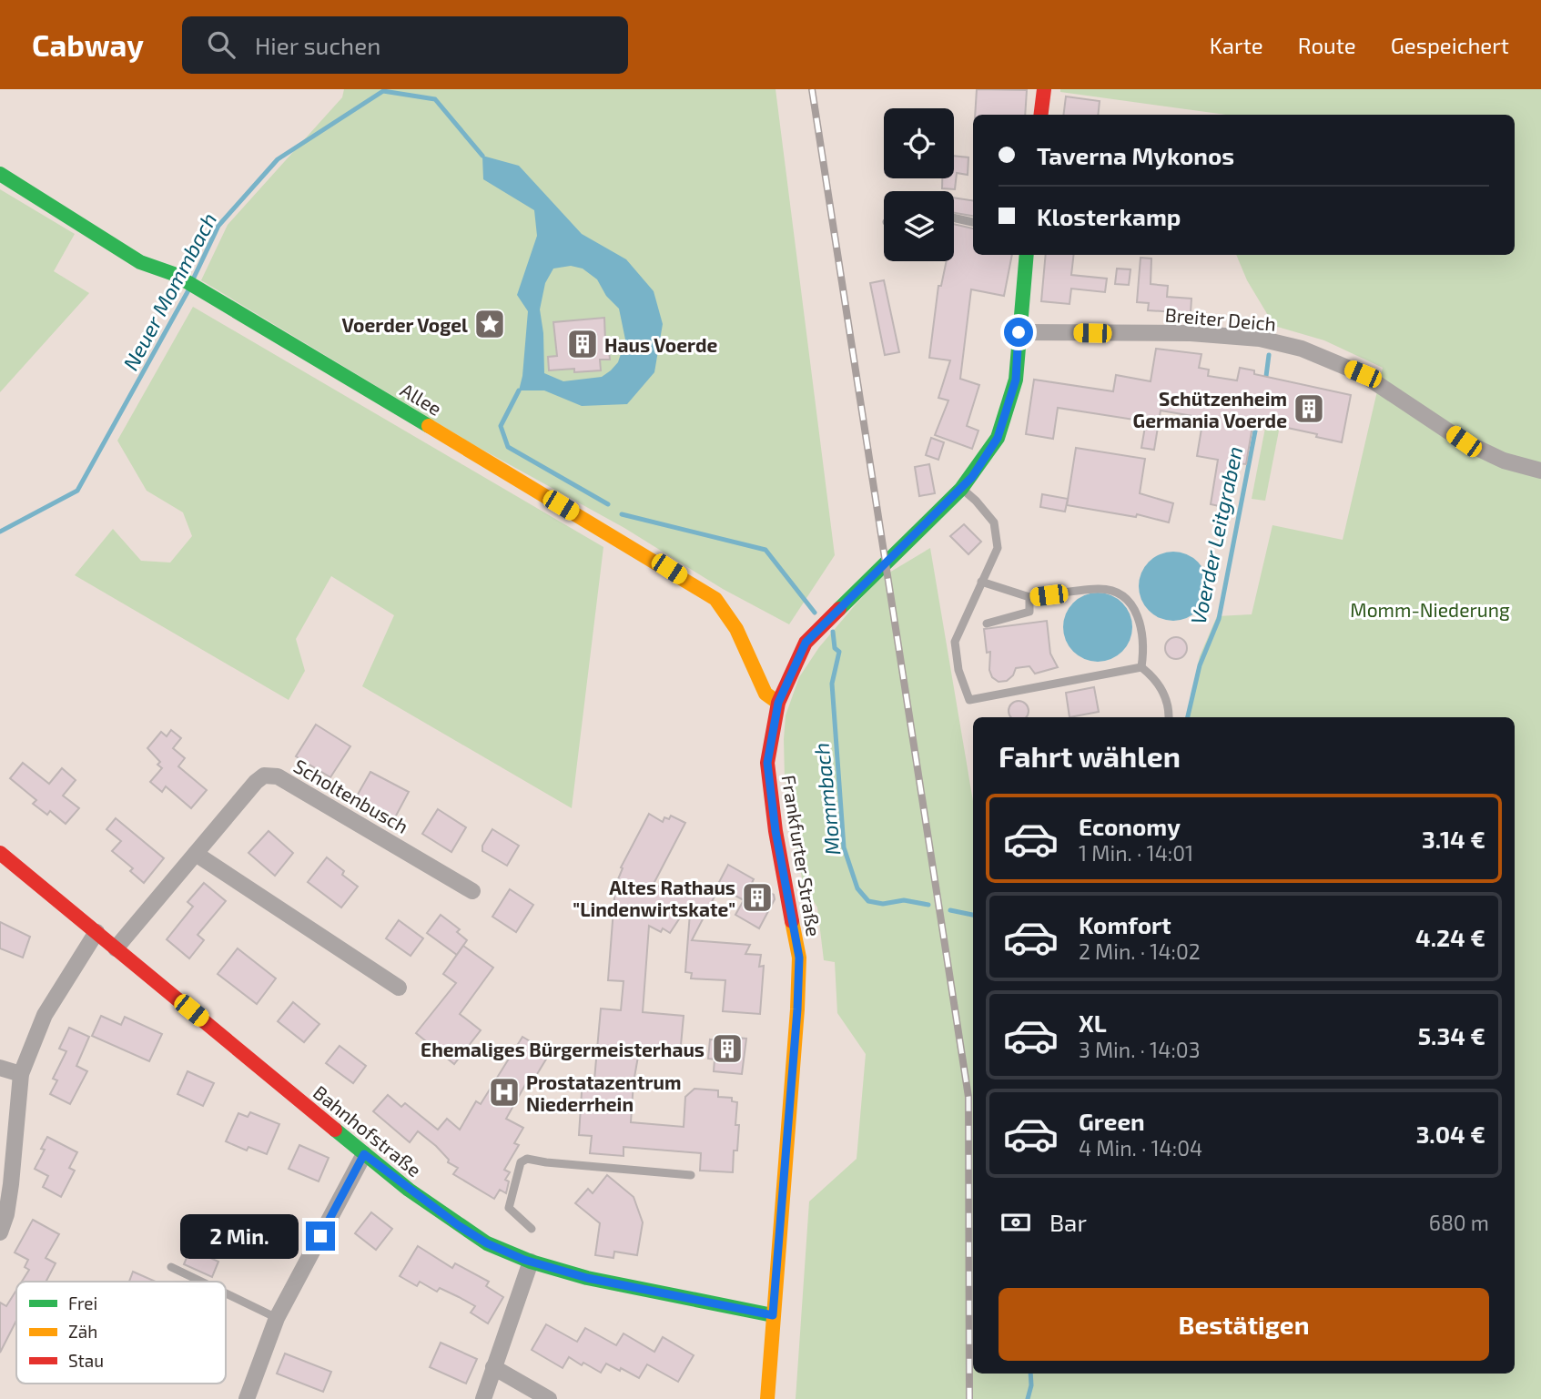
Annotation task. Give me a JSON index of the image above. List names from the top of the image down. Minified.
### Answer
{"streets":{"street":["Breiter Deich","Allee","Scholtenbusch","Frankfurter Straße","Bahnhofstraße"]},"crossings":[["Breiter Deich","Frankfurter Straße"],["Allee","Frankfurter Straße"],["Scholtenbusch","Bahnhofstraße"],["Frankfurter Straße","Bahnhofstraße"]],"water":["Neuer Mommbach","Voerder Leitgraben","Mommbach"],"parks":["Momm-Niederung"],"places":{"place":["Voerder Vogel"],"building":["Haus Voerde","Schützenheim Germania Voerde","Altes Rathaus \"Lindenwirtskate\"","Ehemaliges Bürgermeisterhaus"],"hospital":["Prostatazentrum Niederrhein"]},"legend":["Frei","Zäh","Stau"],"page":{"header":"Cabway","search":"Hier suchen","nav":["Karte","Route","Gespeichert"],"banner":["Taverna Mykonos","Klosterkamp"],"heading":"Fahrt wählen","list":[{"name":"Economy","note":"1 Min. · 14:01","value":"3.14 €"},{"name":"Komfort","note":"2 Min. · 14:02","value":"4.24 €"},{"name":"XL","note":"3 Min. · 14:03","value":"5.34 €"},{"name":"Green","note":"4 Min. · 14:04","value":"3.04 €"}],"pay":["Bar","680 m"],"bubble":"2 Min.","buttons":"Bestätigen"}}
